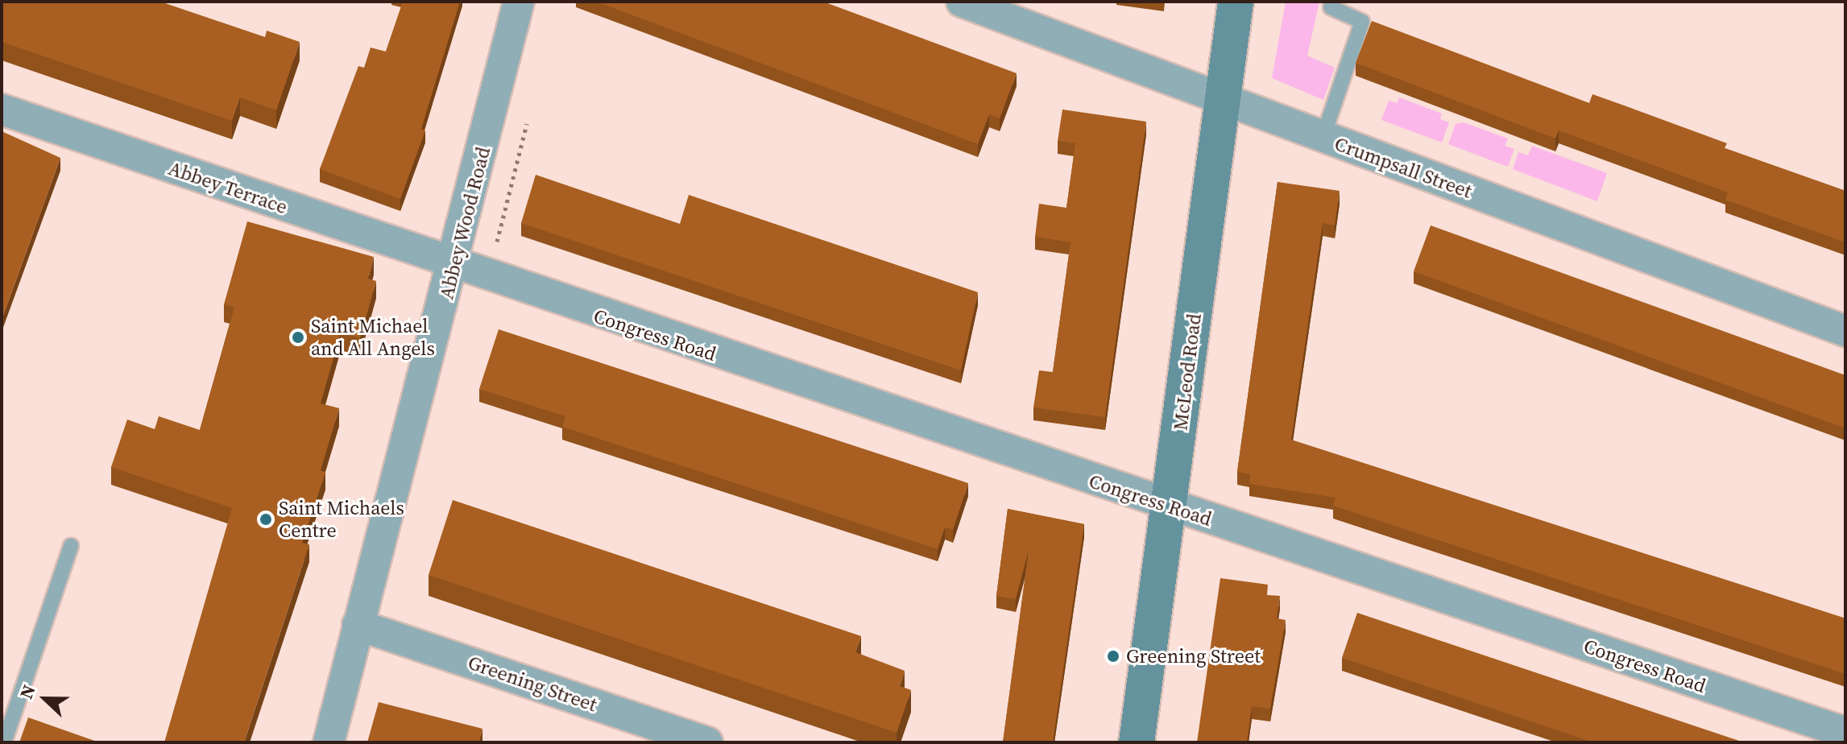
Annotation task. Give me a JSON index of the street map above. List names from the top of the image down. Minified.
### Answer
{"streets":{"main road":["McLeod Road"],"street":["Crumpsall Street","Abbey Terrace","Abbey Wood Road","Congress Road","Greening Street"]},"crossings":[["Crumpsall Street","McLeod Road"],["Abbey Terrace","Abbey Wood Road"],["Abbey Terrace","Congress Road"],["Abbey Wood Road","Congress Road"],["Abbey Wood Road","Greening Street"],["Congress Road","McLeod Road"]],"places":["Saint Michael and All Angels","Saint Michaels Centre","Greening Street"],"north":"left"}
